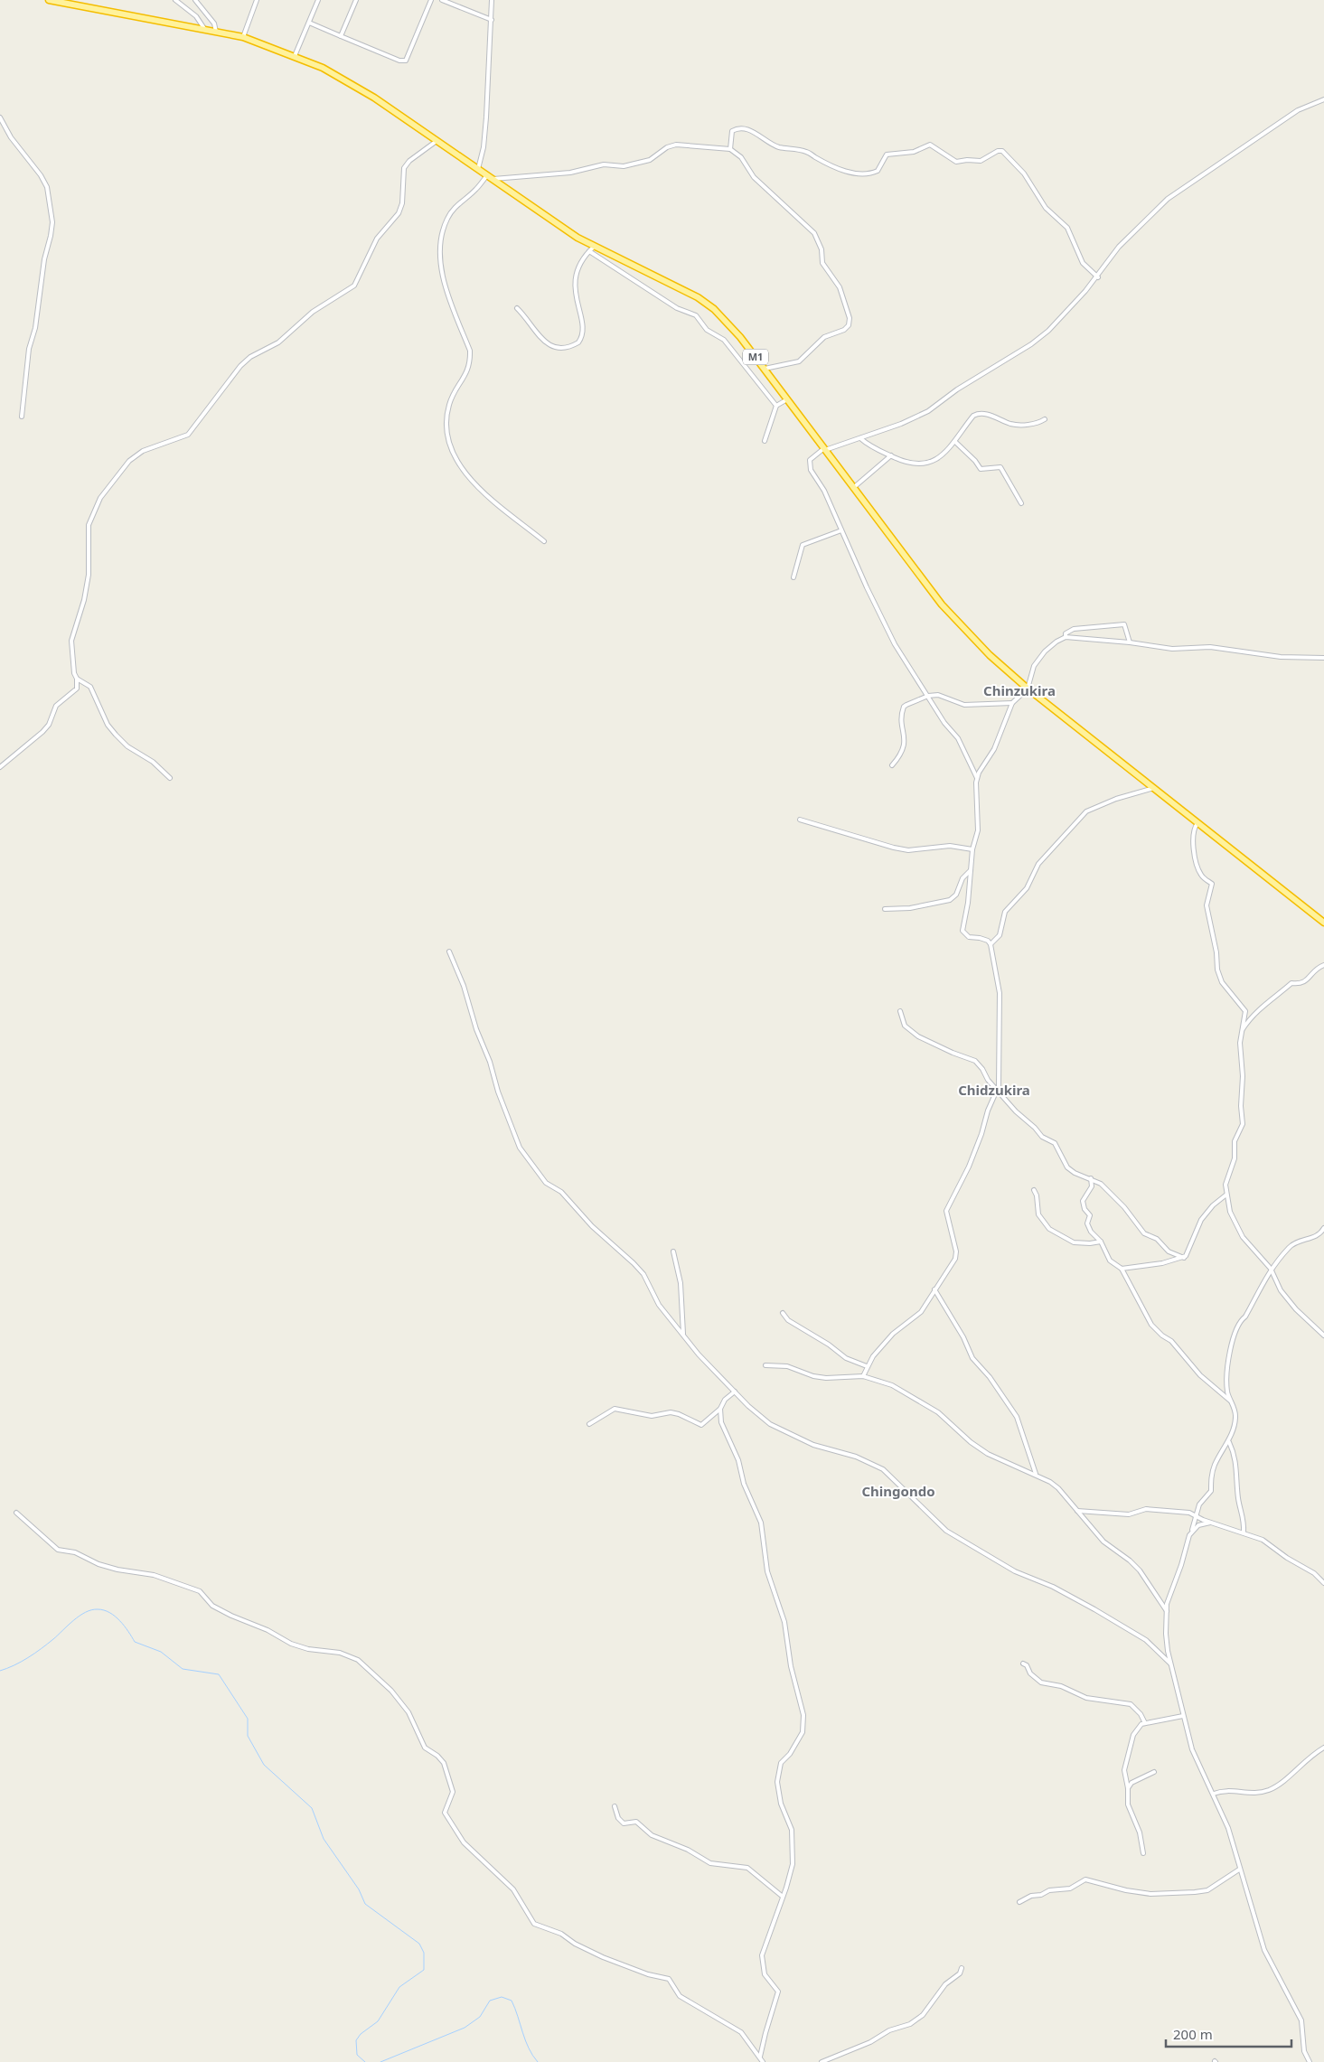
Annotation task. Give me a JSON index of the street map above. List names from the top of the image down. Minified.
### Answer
{"streets":{"highway":["M1"]},"districts":["Chinzukira","Chidzukira","Chingondo"],"scale_bar":"200 m"}
